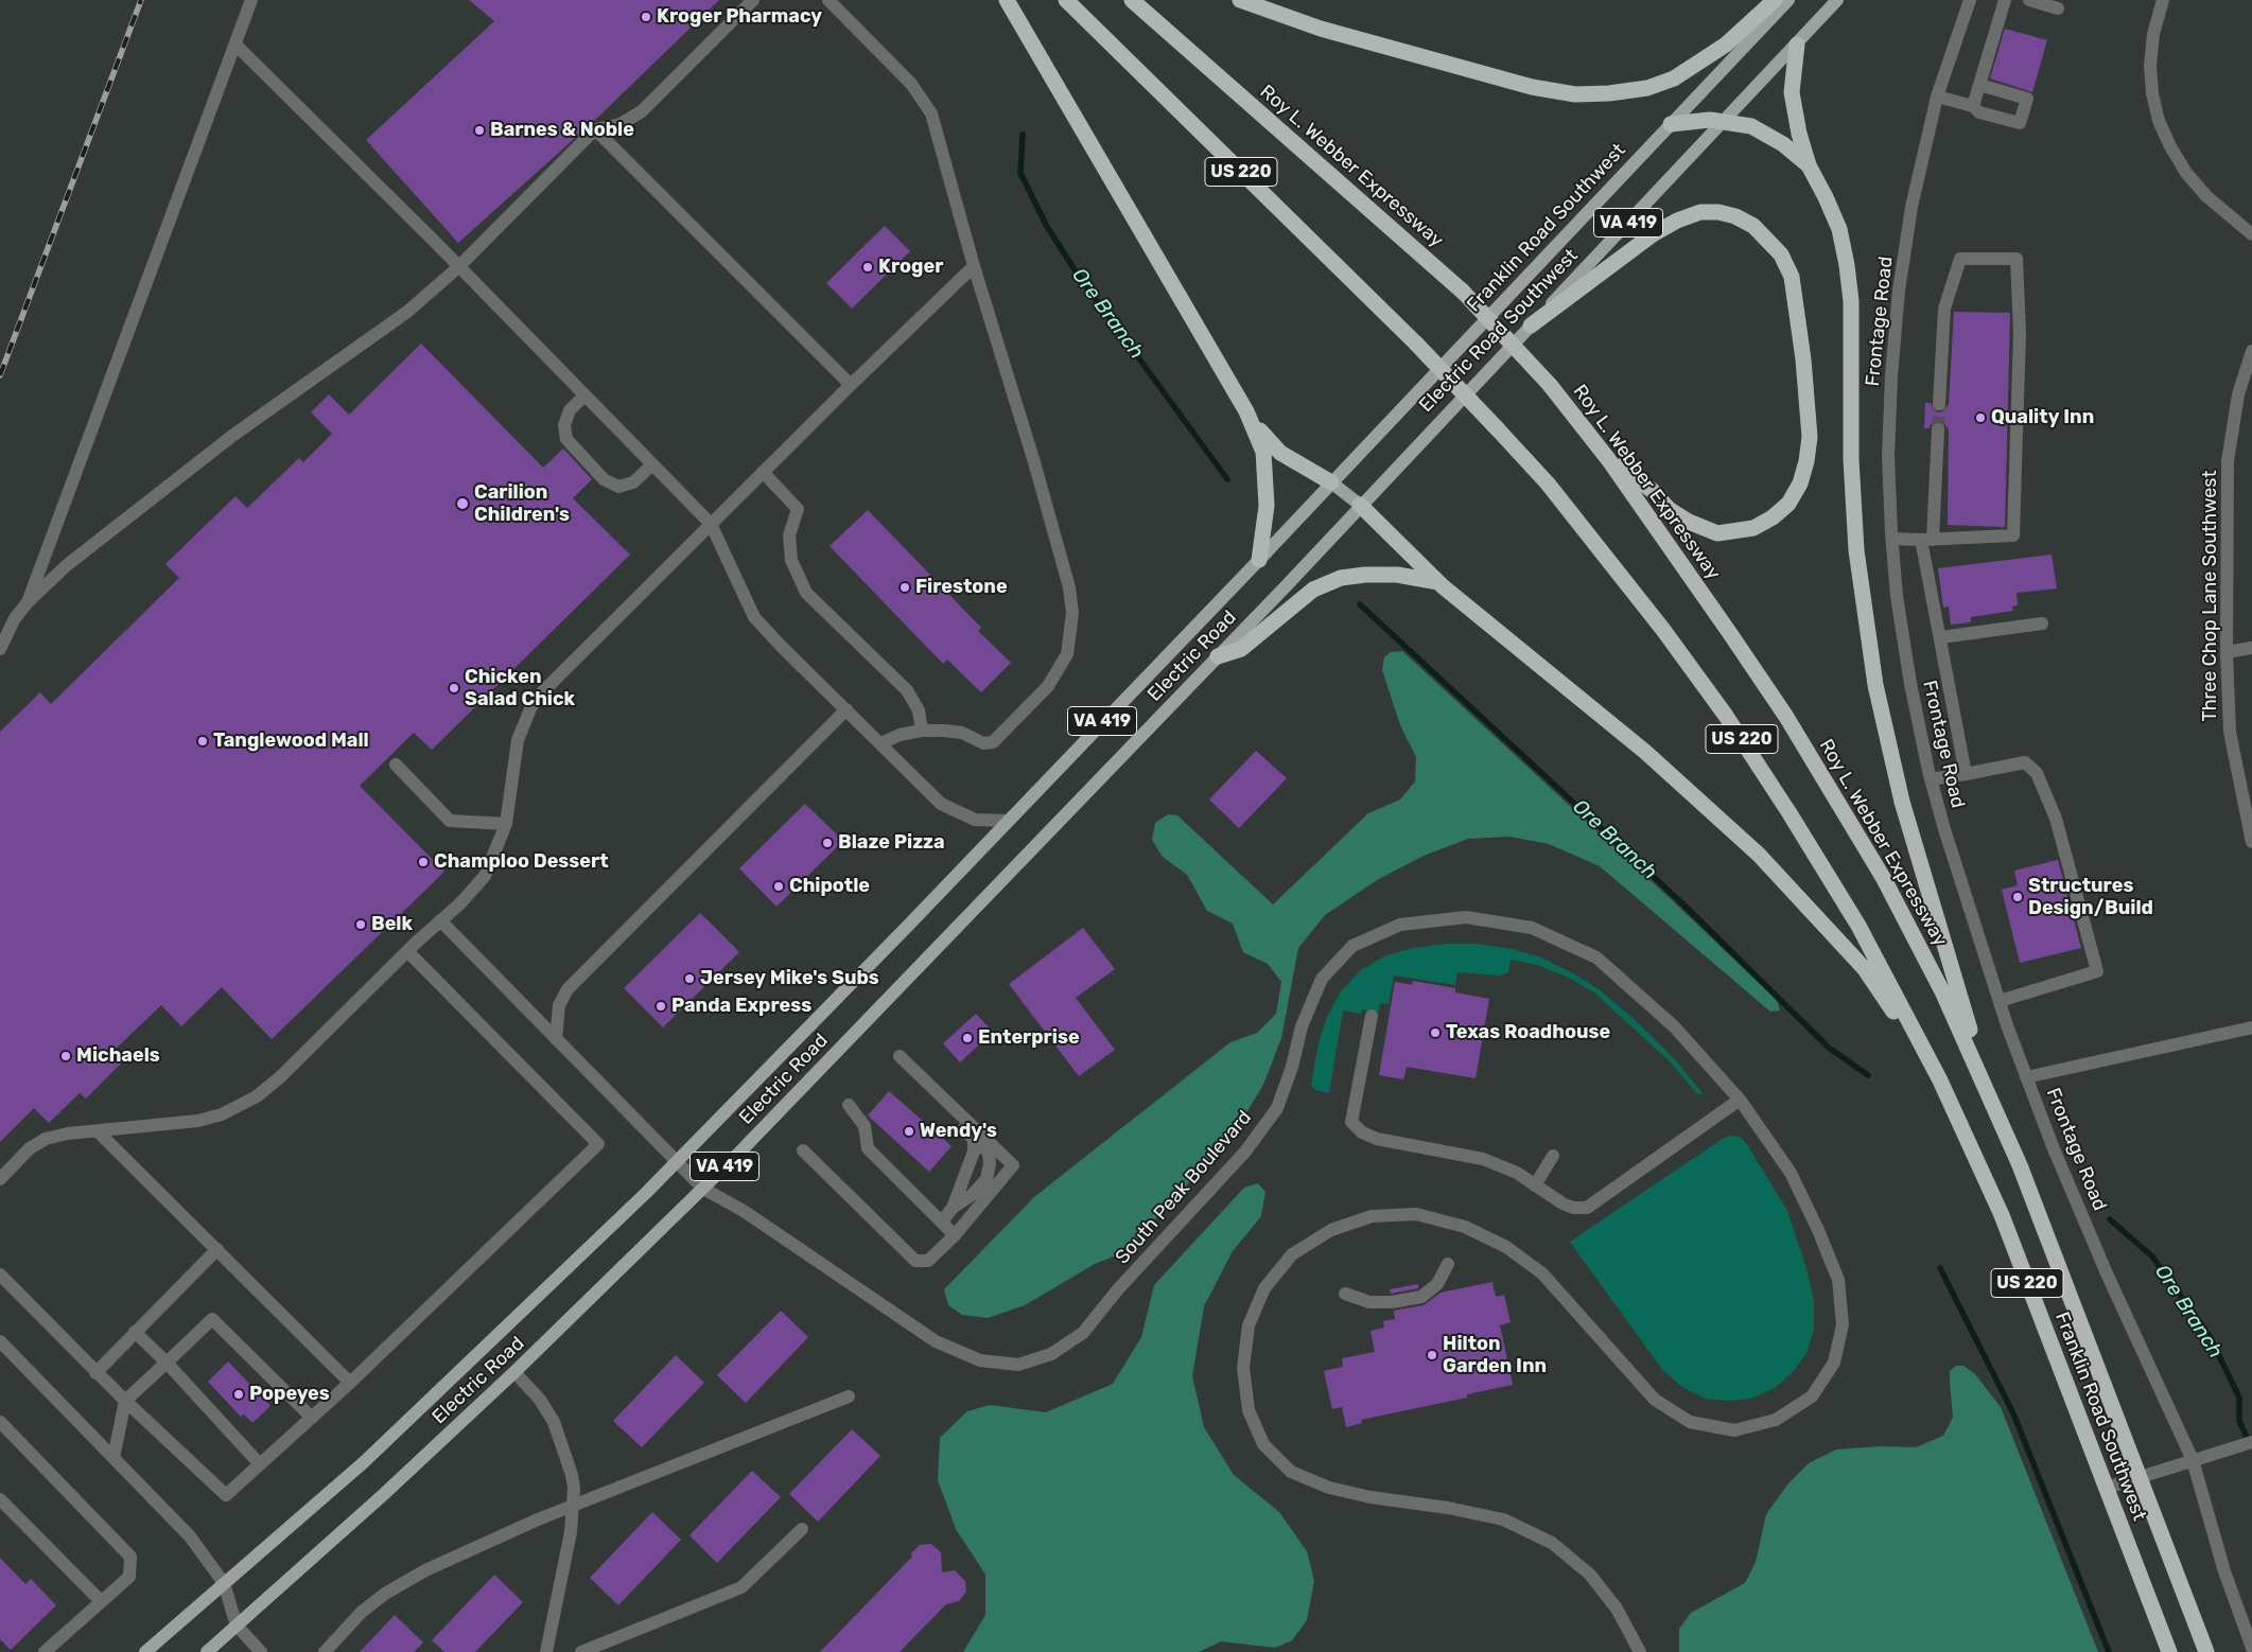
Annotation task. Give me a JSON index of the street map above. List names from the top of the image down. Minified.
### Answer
{"streets":{"highway":["Roy L. Webber Expressway","US 220","Franklin Road Southwest"],"main road":["VA 419","Electric Road Southwest","Electric Road"],"street":["Frontage Road","Three Chop Lane Southwest","South Peak Boulevard"]},"crossings":[["Roy L. Webber Expressway","Franklin Road Southwest"],["US 220","Franklin Road Southwest"],["VA 419","Franklin Road Southwest"],["VA 419","Electric Road"],["Electric Road Southwest","Electric Road"],["Electric Road","South Peak Boulevard"]],"water":["Ore Branch"],"places":["Kroger Pharmacy","Barnes & Noble","Kroger","Quality Inn","Carilion Children's","Firestone","Chicken Salad Chick","Tanglewood Mall","Blaze Pizza","Champloo Dessert","Chipotle","Structures Design/Build","Belk","Jersey Mike's Subs","Panda Express","Texas Roadhouse","Enterprise","Michaels","Wendy's","Hilton Garden Inn","Popeyes"]}
